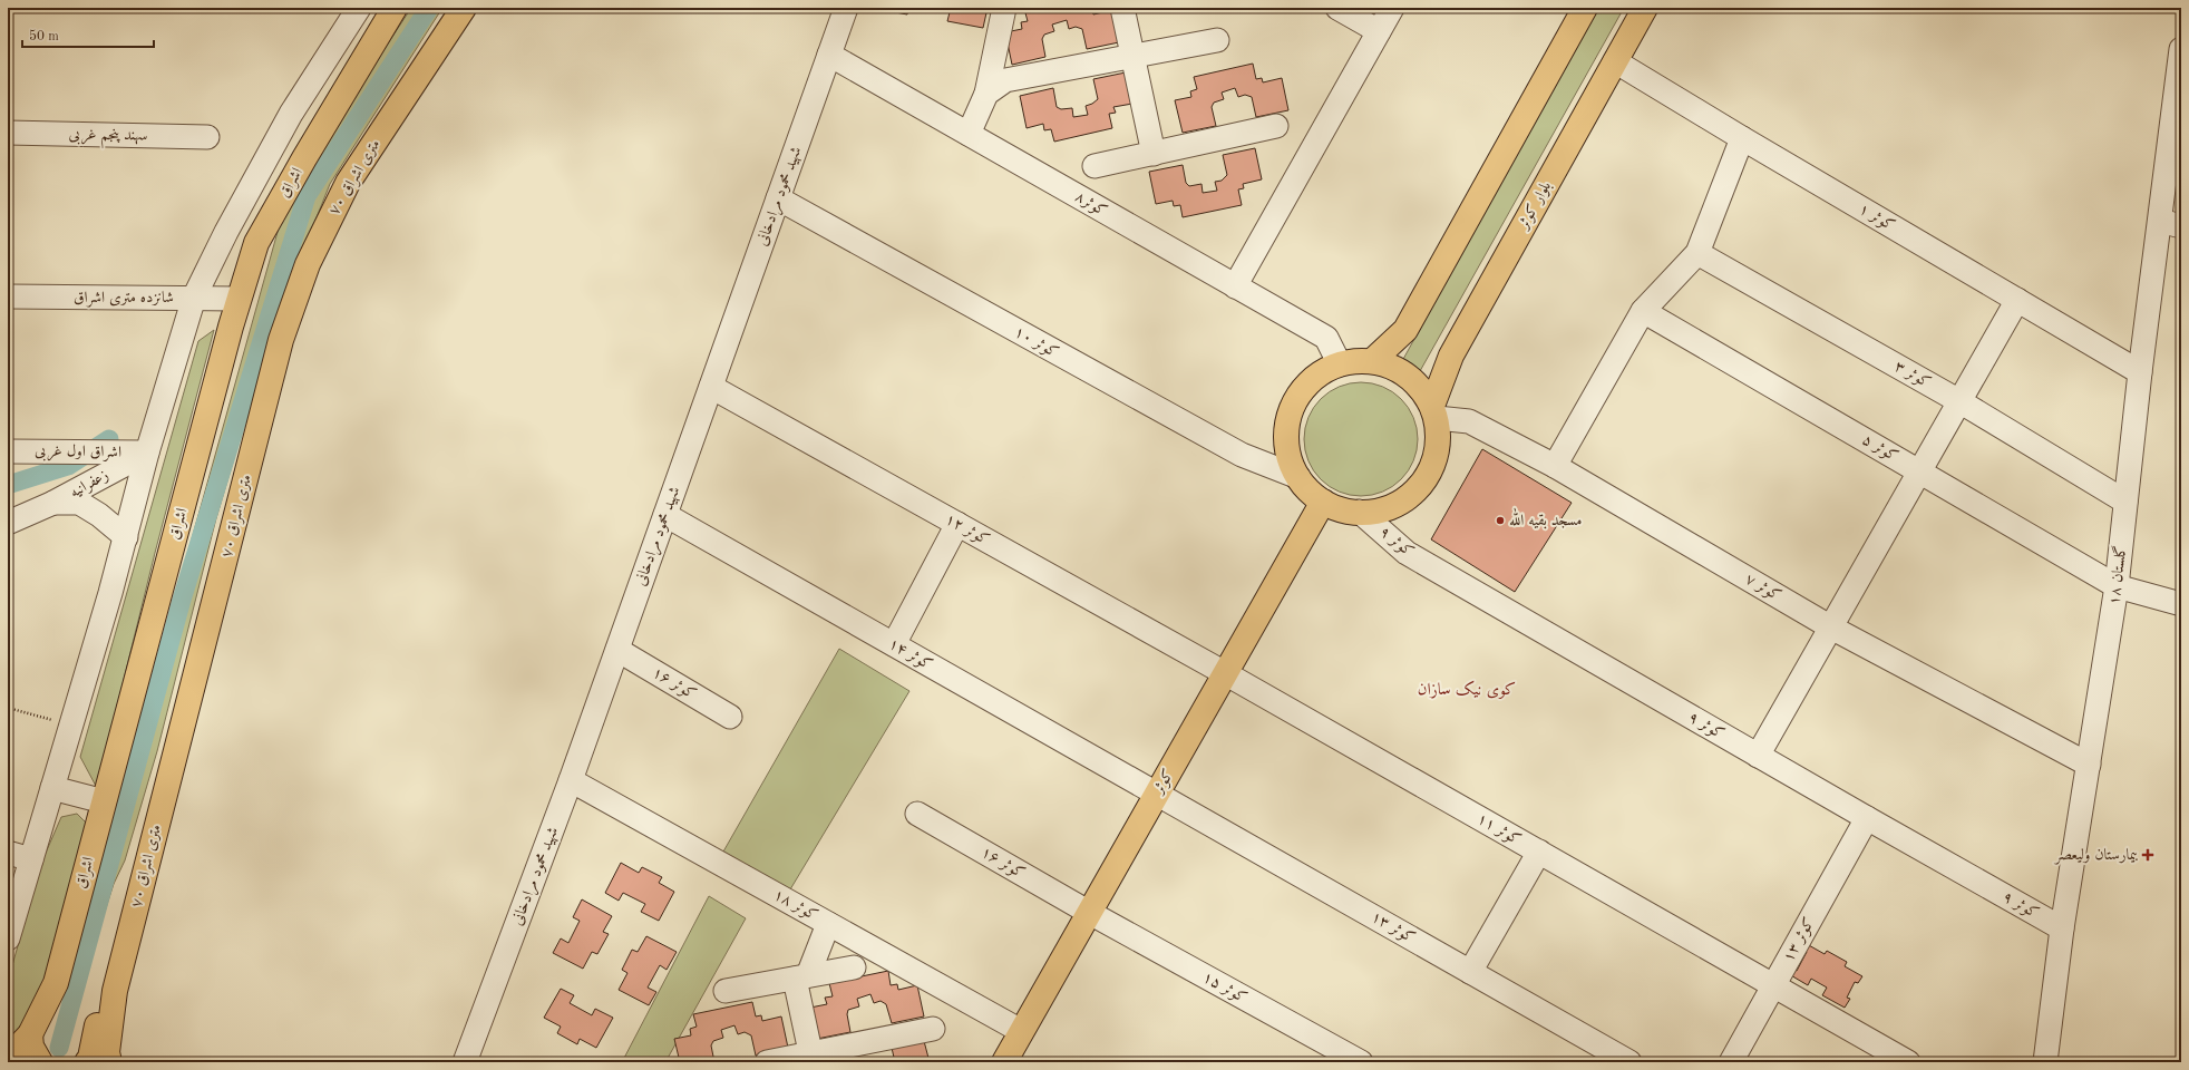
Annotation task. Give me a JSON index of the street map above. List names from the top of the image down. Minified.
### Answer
{"streets":{"main road":["۷۰ متری اشراق","اشراق","بلوار کوثر","کوثر"],"street":["سهند پنجم غربی","شهید محمود مرادخانی","کوثر۸","کوثر ۱","شانزده متری اشراق","کوثر ۱۰","کوثر ۳","کوثر ۵","اشراق اول غربی","زعفرانیه","کوثر ۱۲","کوثر ۹","گلستان ۱۸","کوثر ۷","کوثر ۱۴","کوثر ۱۶","کوثر ۱۱","کوثر ۱۸","کوثر ۱۳","۱۵ کوثر"]},"crossings":[["اشراق","شانزده متری اشراق"],["شهید محمود مرادخانی","کوثر۸"],["شهید محمود مرادخانی","کوثر ۱۰"],["شهید محمود مرادخانی","کوثر ۱۲"],["شهید محمود مرادخانی","کوثر ۱۴"],["شهید محمود مرادخانی","کوثر ۱۶"],["شهید محمود مرادخانی","کوثر ۱۸"],["کوثر۸","بلوار کوثر"],["کوثر۸","کوثر ۱۰"],["کوثر۸","کوثر ۹"],["کوثر۸","کوثر ۷"],["کوثر۸","کوثر"],["بلوار کوثر","کوثر ۱"],["بلوار کوثر","کوثر ۱۰"],["بلوار کوثر","کوثر ۹"],["بلوار کوثر","کوثر ۷"],["بلوار کوثر","کوثر"],["کوثر ۱","گلستان ۱۸"],["کوثر ۱۰","کوثر ۹"],["کوثر ۱۰","کوثر ۷"],["کوثر ۱۰","کوثر"],["کوثر ۳","گلستان ۱۸"],["کوثر ۵","گلستان ۱۸"],["اشراق اول غربی","زعفرانیه"],["کوثر ۱۲","کوثر"],["کوثر ۱۲","کوثر ۱۱"],["کوثر ۹","گلستان ۱۸"],["کوثر ۹","کوثر ۷"],["کوثر ۹","کوثر"],["کوثر ۹","کوثر ۱۳"],["گلستان ۱۸","کوثر ۷"],["کوثر ۷","کوثر"],["کوثر ۱۴","کوثر"],["کوثر ۱۴","کوثر ۱۳"],["کوثر ۱۶","کوثر"],["کوثر ۱۶","۱۵ کوثر"],["کوثر","کوثر ۱۱"],["کوثر","کوثر ۱۸"],["کوثر","کوثر ۱۳"],["کوثر","۱۵ کوثر"],["کوثر ۱۱","کوثر ۱۳"]],"districts":["کوی نیک سازان"],"places":{"other":["مسجد بقیه الله"],"health":["بیمارستان ولیعصر"]},"scale_bar":"50 m"}
